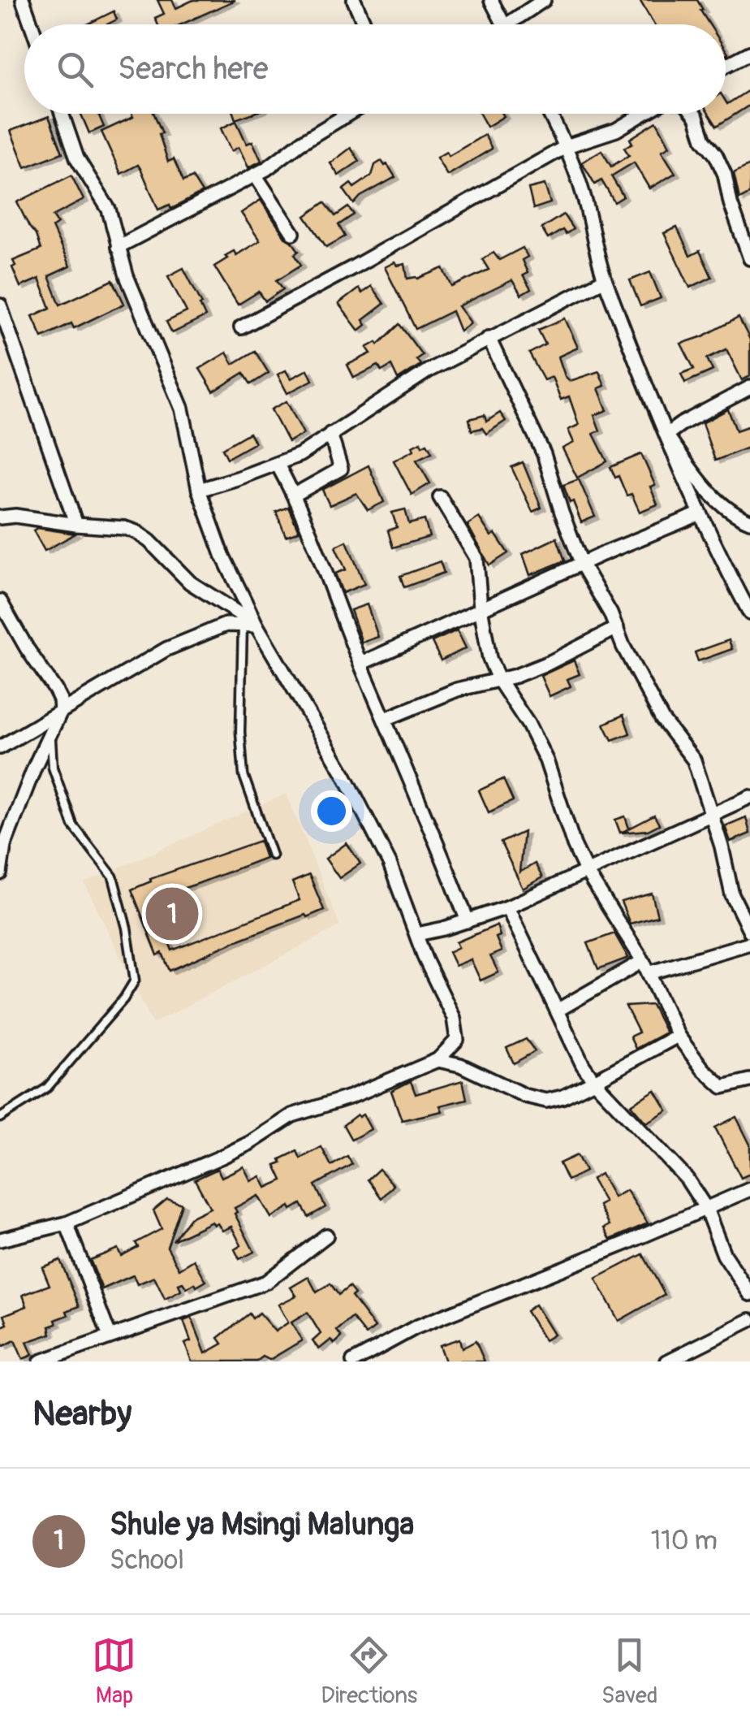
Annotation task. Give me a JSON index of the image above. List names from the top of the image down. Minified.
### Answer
{"page":{"search":"Search here","pins":"1","heading":"Nearby","list":[{"mark":"1","name":"Shule ya Msingi Malunga","note":"School","value":"110 m"}],"nav":["Map","Directions","Saved"]}}
